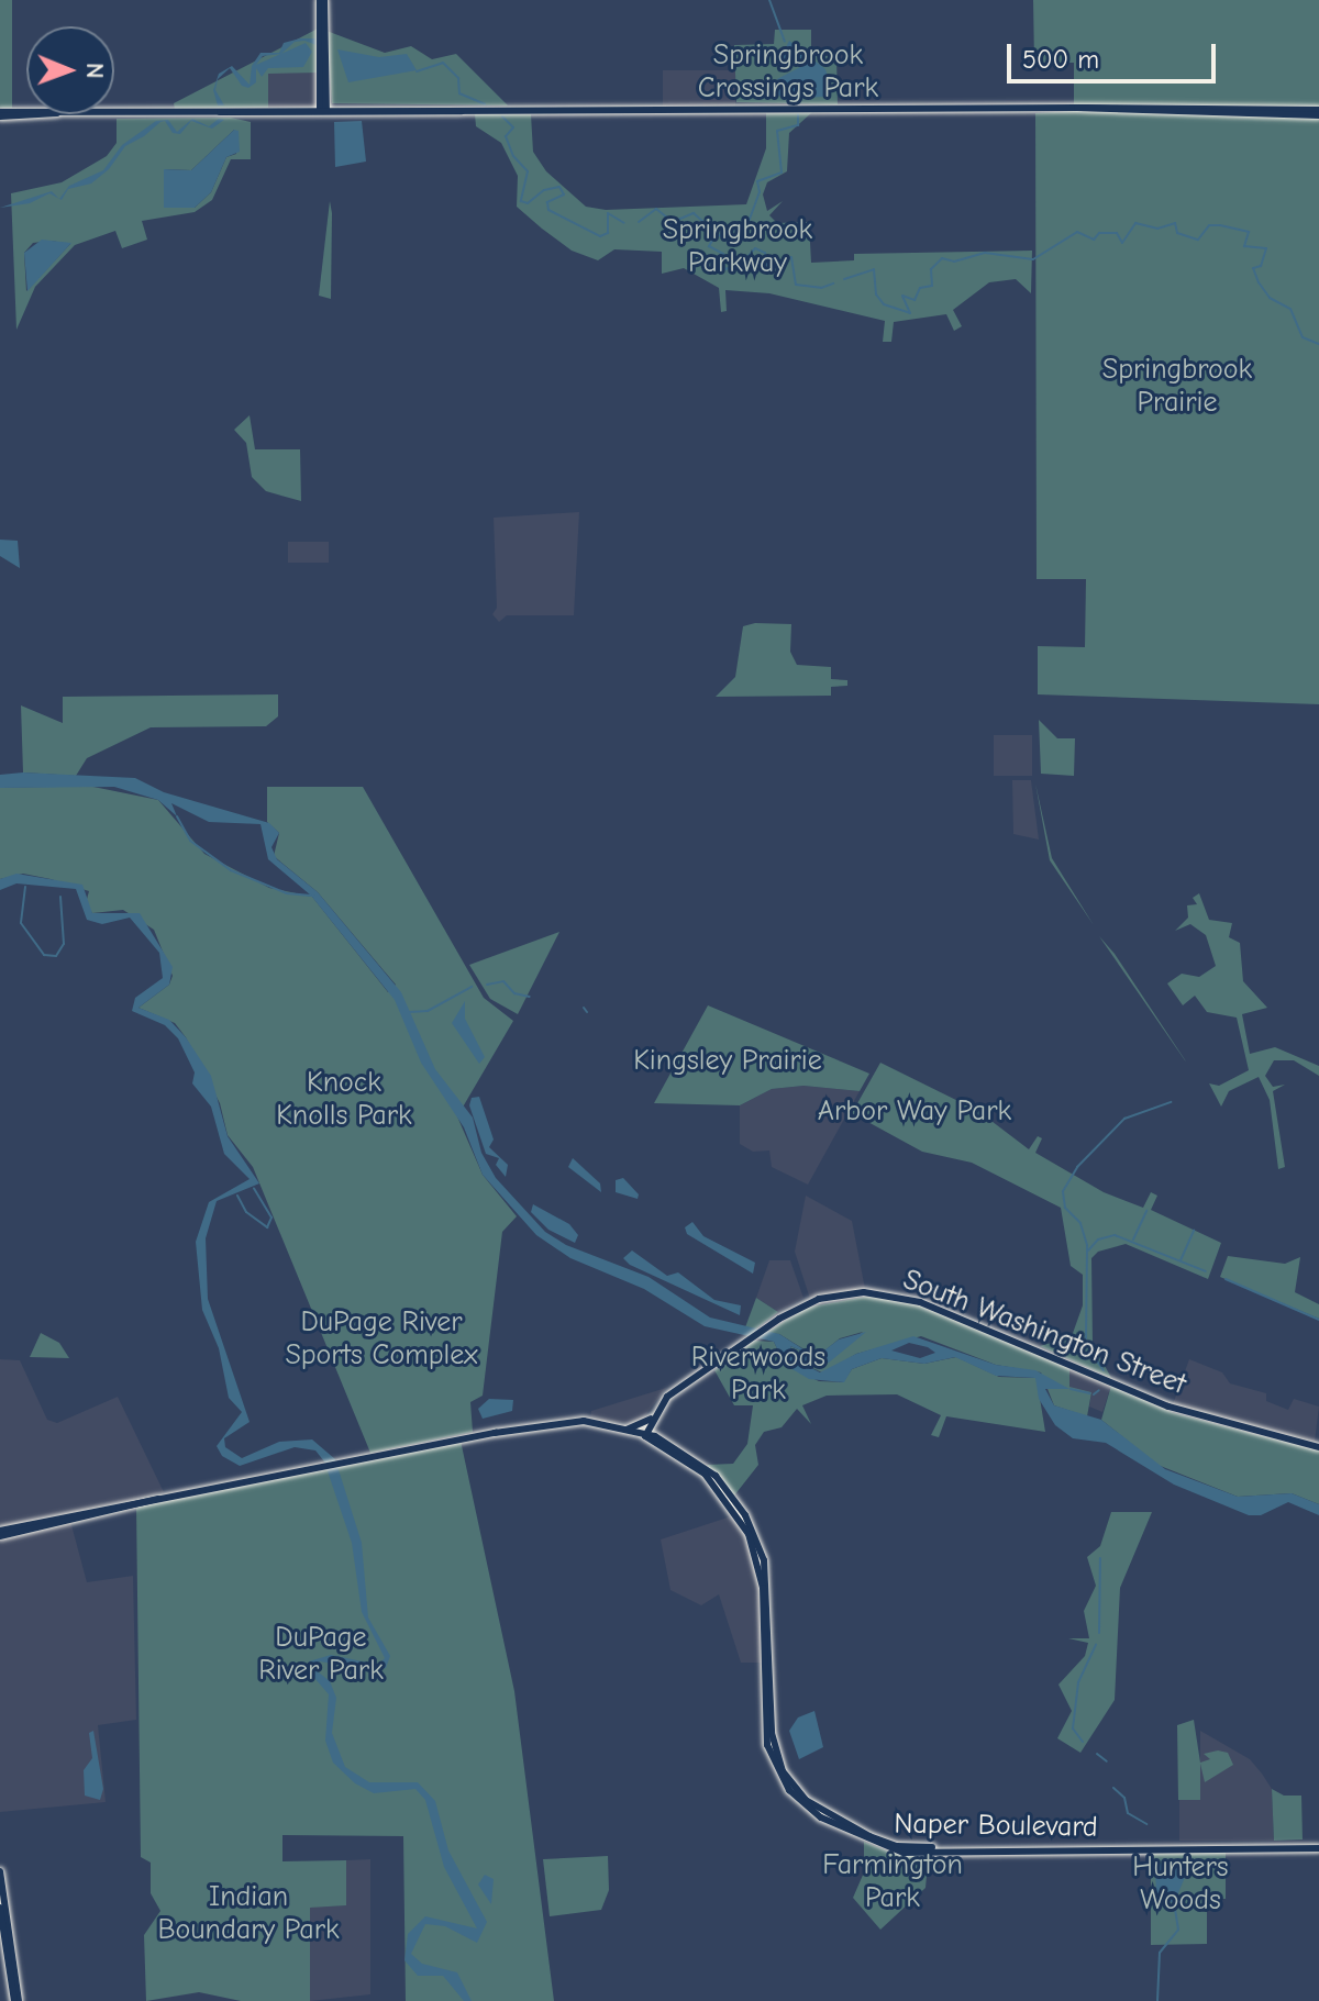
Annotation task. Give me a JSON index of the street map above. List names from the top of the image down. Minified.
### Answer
{"streets":{"main road":["South Washington Street","Naper Boulevard"]},"crossings":[["South Washington Street","Naper Boulevard"]],"parks":["Springbrook Crossings Park","Springbrook Parkway","Springbrook Prairie","Kingsley Prairie","Knock Knolls Park","Arbor Way Park","DuPage River Sports Complex","Riverwoods Park","DuPage River Park","Farmington Park","Hunters Woods","Indian Boundary Park"],"scale_bar":"500 m","north":"right"}
